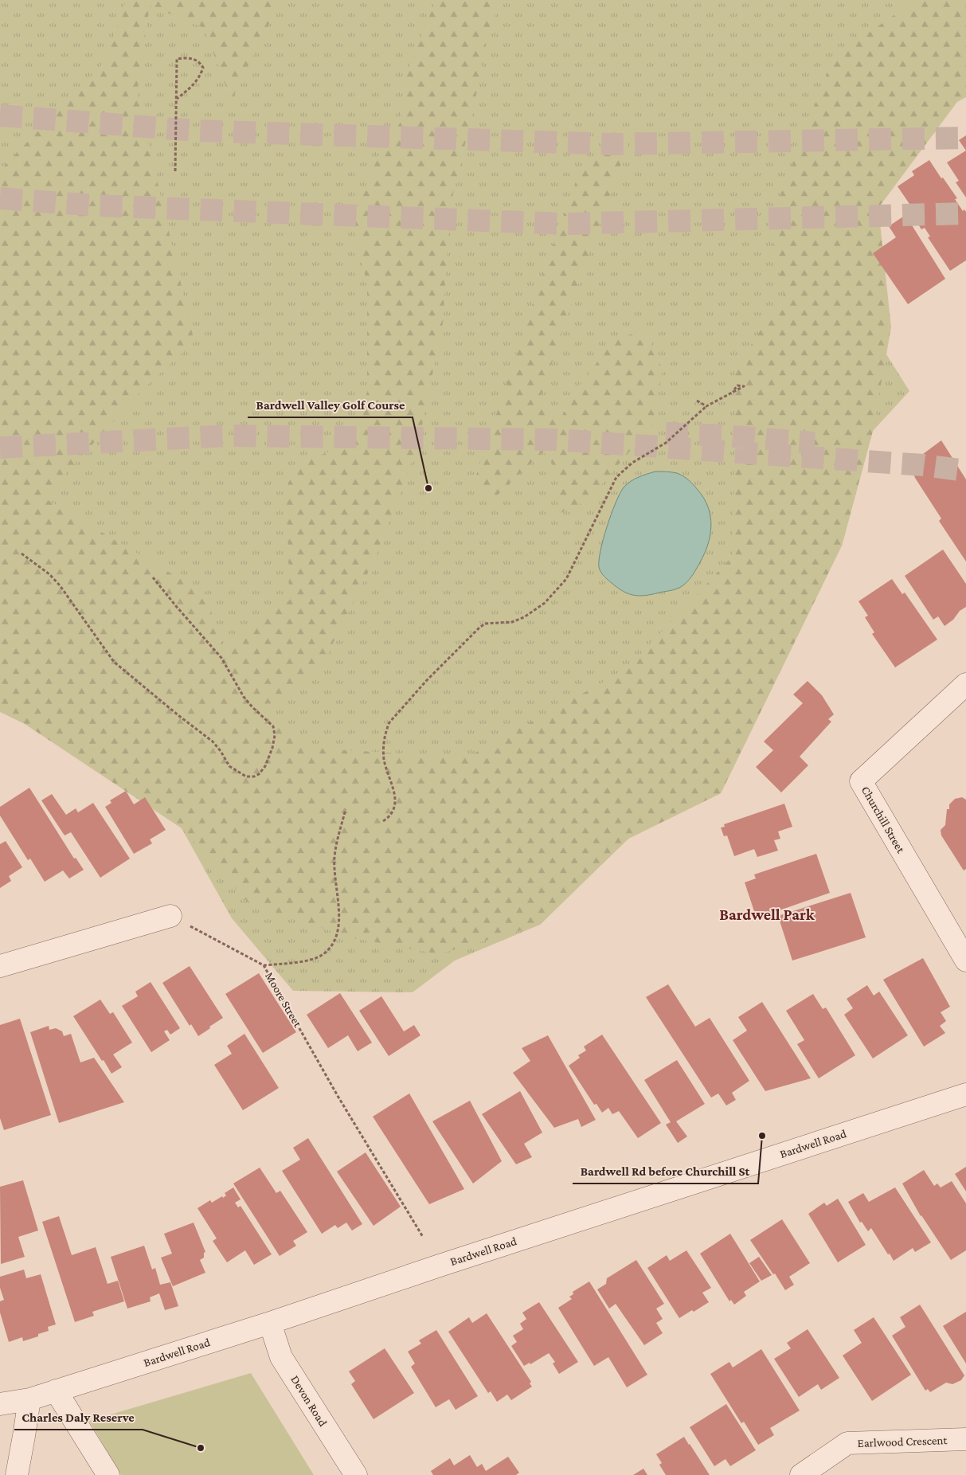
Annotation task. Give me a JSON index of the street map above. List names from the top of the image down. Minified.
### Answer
{"streets":{"street":["Churchill Street","Bardwell Road","Devon Road","Earlwood Crescent"],"path":["Moore Street"]},"crossings":[["Bardwell Road","Devon Road"]],"districts":["Bardwell Park"],"places":["Bardwell Valley Golf Course","Bardwell Rd before Churchill St","Charles Daly Reserve"]}
